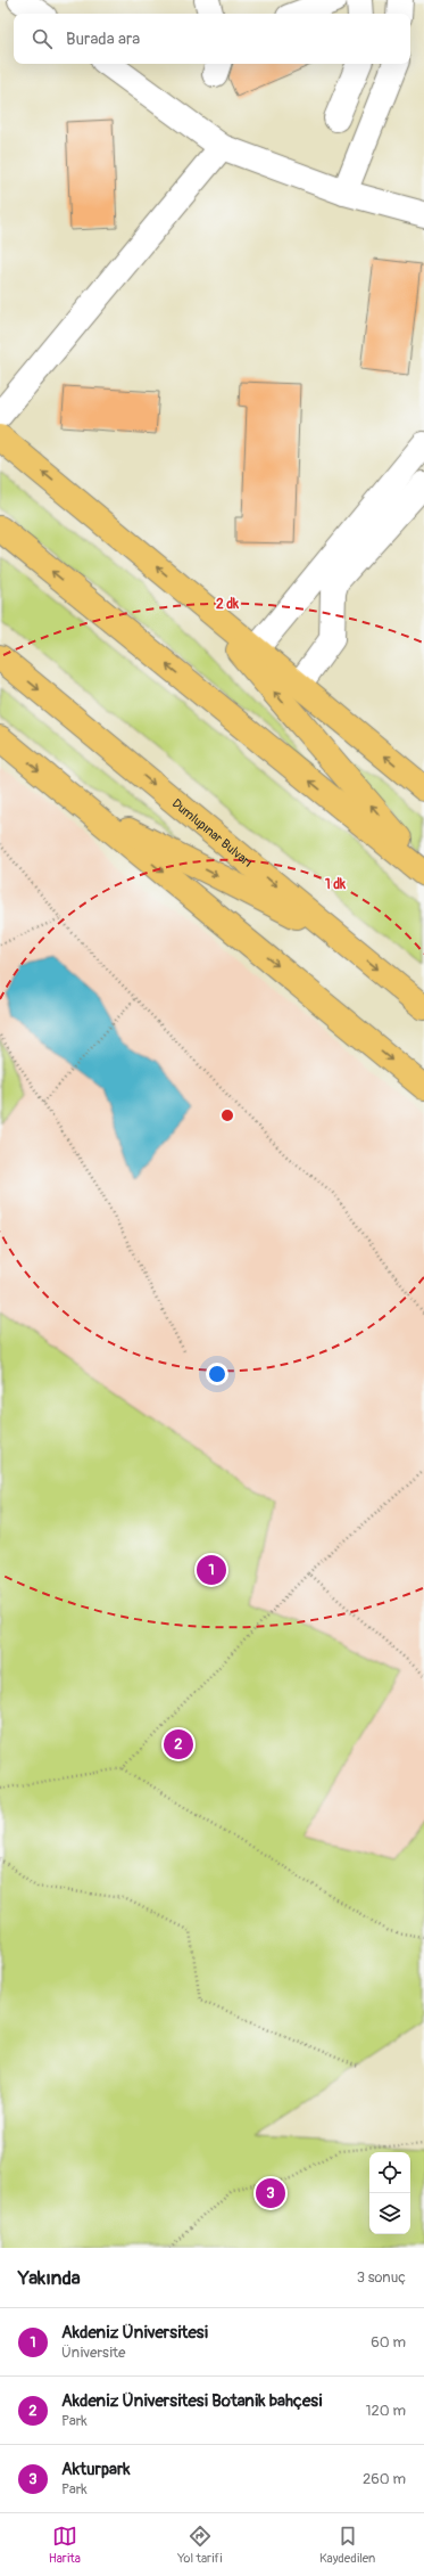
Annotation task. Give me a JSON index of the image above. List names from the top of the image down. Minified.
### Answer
{"streets":{"main road":["Dumlupınar Bulvarı"]},"page":{"search":"Burada ara","pins":["1","2","3"],"heading":["Yakında","3 sonuç"],"list":[{"mark":"1","name":"Akdeniz Üniversitesi","note":"Üniversite","value":"60 m"},{"mark":"2","name":"Akdeniz Üniversitesi Botanik bahçesi","note":"Park","value":"120 m"},{"mark":"3","name":"Akturpark","note":"Park","value":"260 m"}],"nav":["Harita","Yol tarifi","Kaydedilen"]},"rings":["2 dk","1 dk"]}
